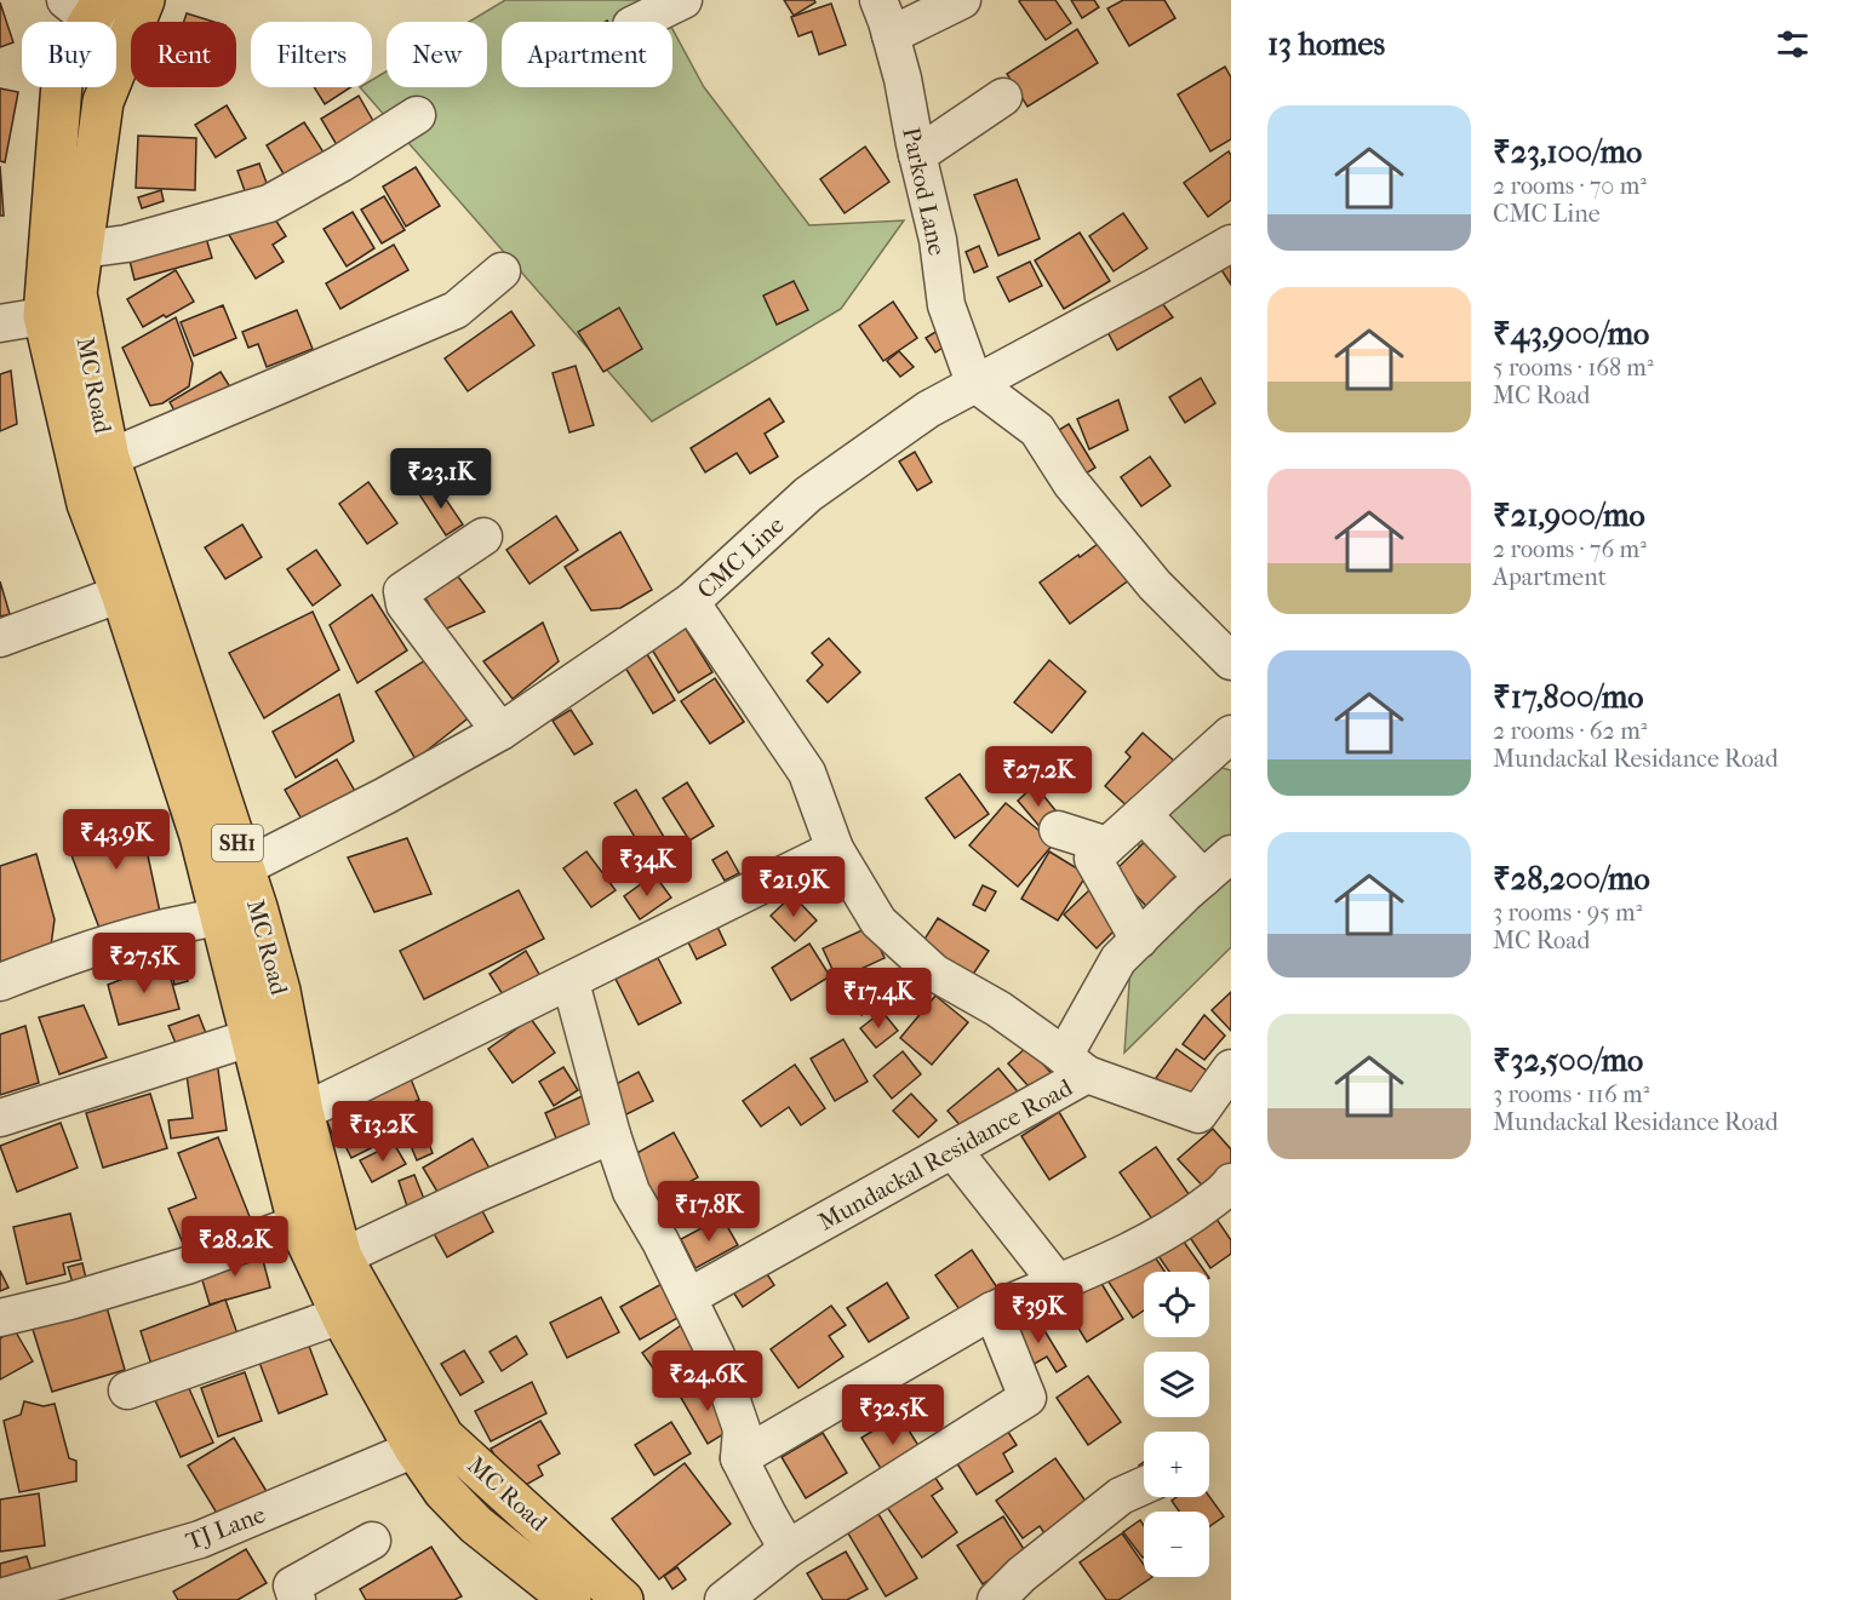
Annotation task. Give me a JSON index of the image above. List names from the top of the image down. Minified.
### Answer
{"streets":{"main road":["MC Road","SH1"],"street":["Parkod Lane","CMC Line","Mundackal Residance Road","TJ Lane"]},"crossings":[["Parkod Lane","CMC Line"],["MC Road","CMC Line"],["MC Road","TJ Lane"]],"page":{"heading":"13 homes","chip":["Buy","Rent","Filters","New","Apartment"],"list":[{"name":"₹23,100/mo","note":"2 rooms · 70 m² · CMC Line"},{"name":"₹43,900/mo","note":"5 rooms · 168 m² · MC Road"},{"name":"₹21,900/mo","note":"2 rooms · 76 m² · Apartment"},{"name":"₹17,800/mo","note":"2 rooms · 62 m² · Mundackal Residance Road"},{"name":"₹28,200/mo","note":"3 rooms · 95 m² · MC Road"},{"name":"₹32,500/mo","note":"3 rooms · 116 m² · Mundackal Residance Road"}],"price":["₹23.1K","₹27.2K","₹43.9K","₹34K","₹21.9K","₹27.5K","₹17.4K","₹13.2K","₹17.8K","₹28.2K","₹39K","₹24.6K","₹32.5K"],"map_buttons":["+","−"]}}
